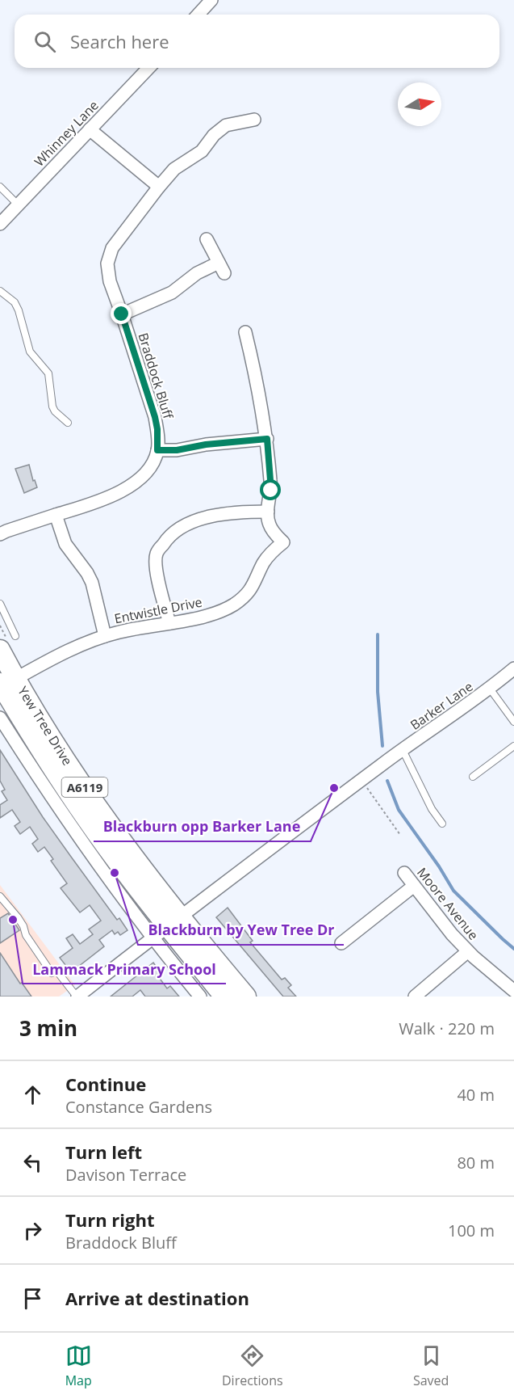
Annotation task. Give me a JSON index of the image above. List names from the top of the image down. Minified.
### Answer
{"streets":{"highway":["Yew Tree Drive","A6119"],"street":["Whinney Lane","Braddock Bluff","Entwistle Drive","Barker Lane","Moore Avenue"]},"crossings":[["Entwistle Drive","Yew Tree Drive"],["Barker Lane","Yew Tree Drive"],["Barker Lane","A6119"],["Yew Tree Drive","A6119"]],"places":["Blackburn opp Barker Lane","Blackburn by Yew Tree Dr","Lammack Primary School"],"north":"right","page":{"search":"Search here","heading":["3 min","Walk · 220 m"],"list":[["Continue","Constance Gardens","40 m"],["Turn left","Davison Terrace","80 m"],["Turn right","Braddock Bluff","100 m"],"Arrive at destination"],"nav":["Map","Directions","Saved"]}}
